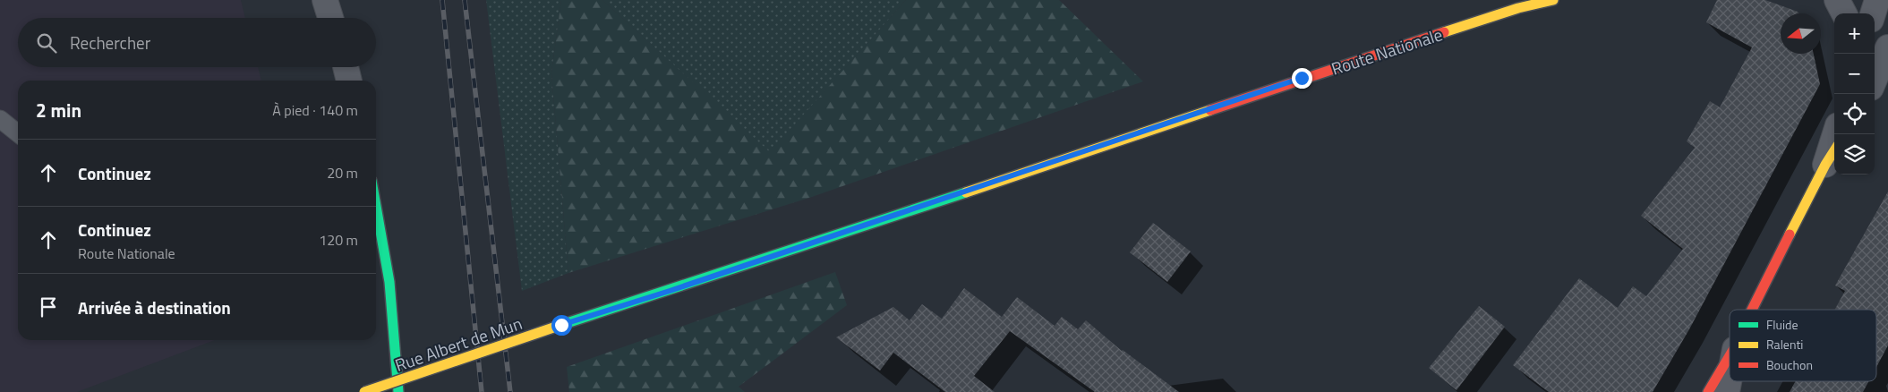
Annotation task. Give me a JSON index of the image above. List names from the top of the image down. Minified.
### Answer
{"streets":{"main road":["Route Nationale","Rue Albert de Mun"]},"crossings":[["Route Nationale","Rue Albert de Mun"]],"legend":["Fluide","Ralenti","Bouchon"],"north":"left","page":{"map_buttons":["+","−"],"search":"Rechercher","heading":["2 min","À pied · 140 m"],"list":[["Continuez","20 m"],["Continuez","Route Nationale","120 m"],"Arrivée à destination"]}}
